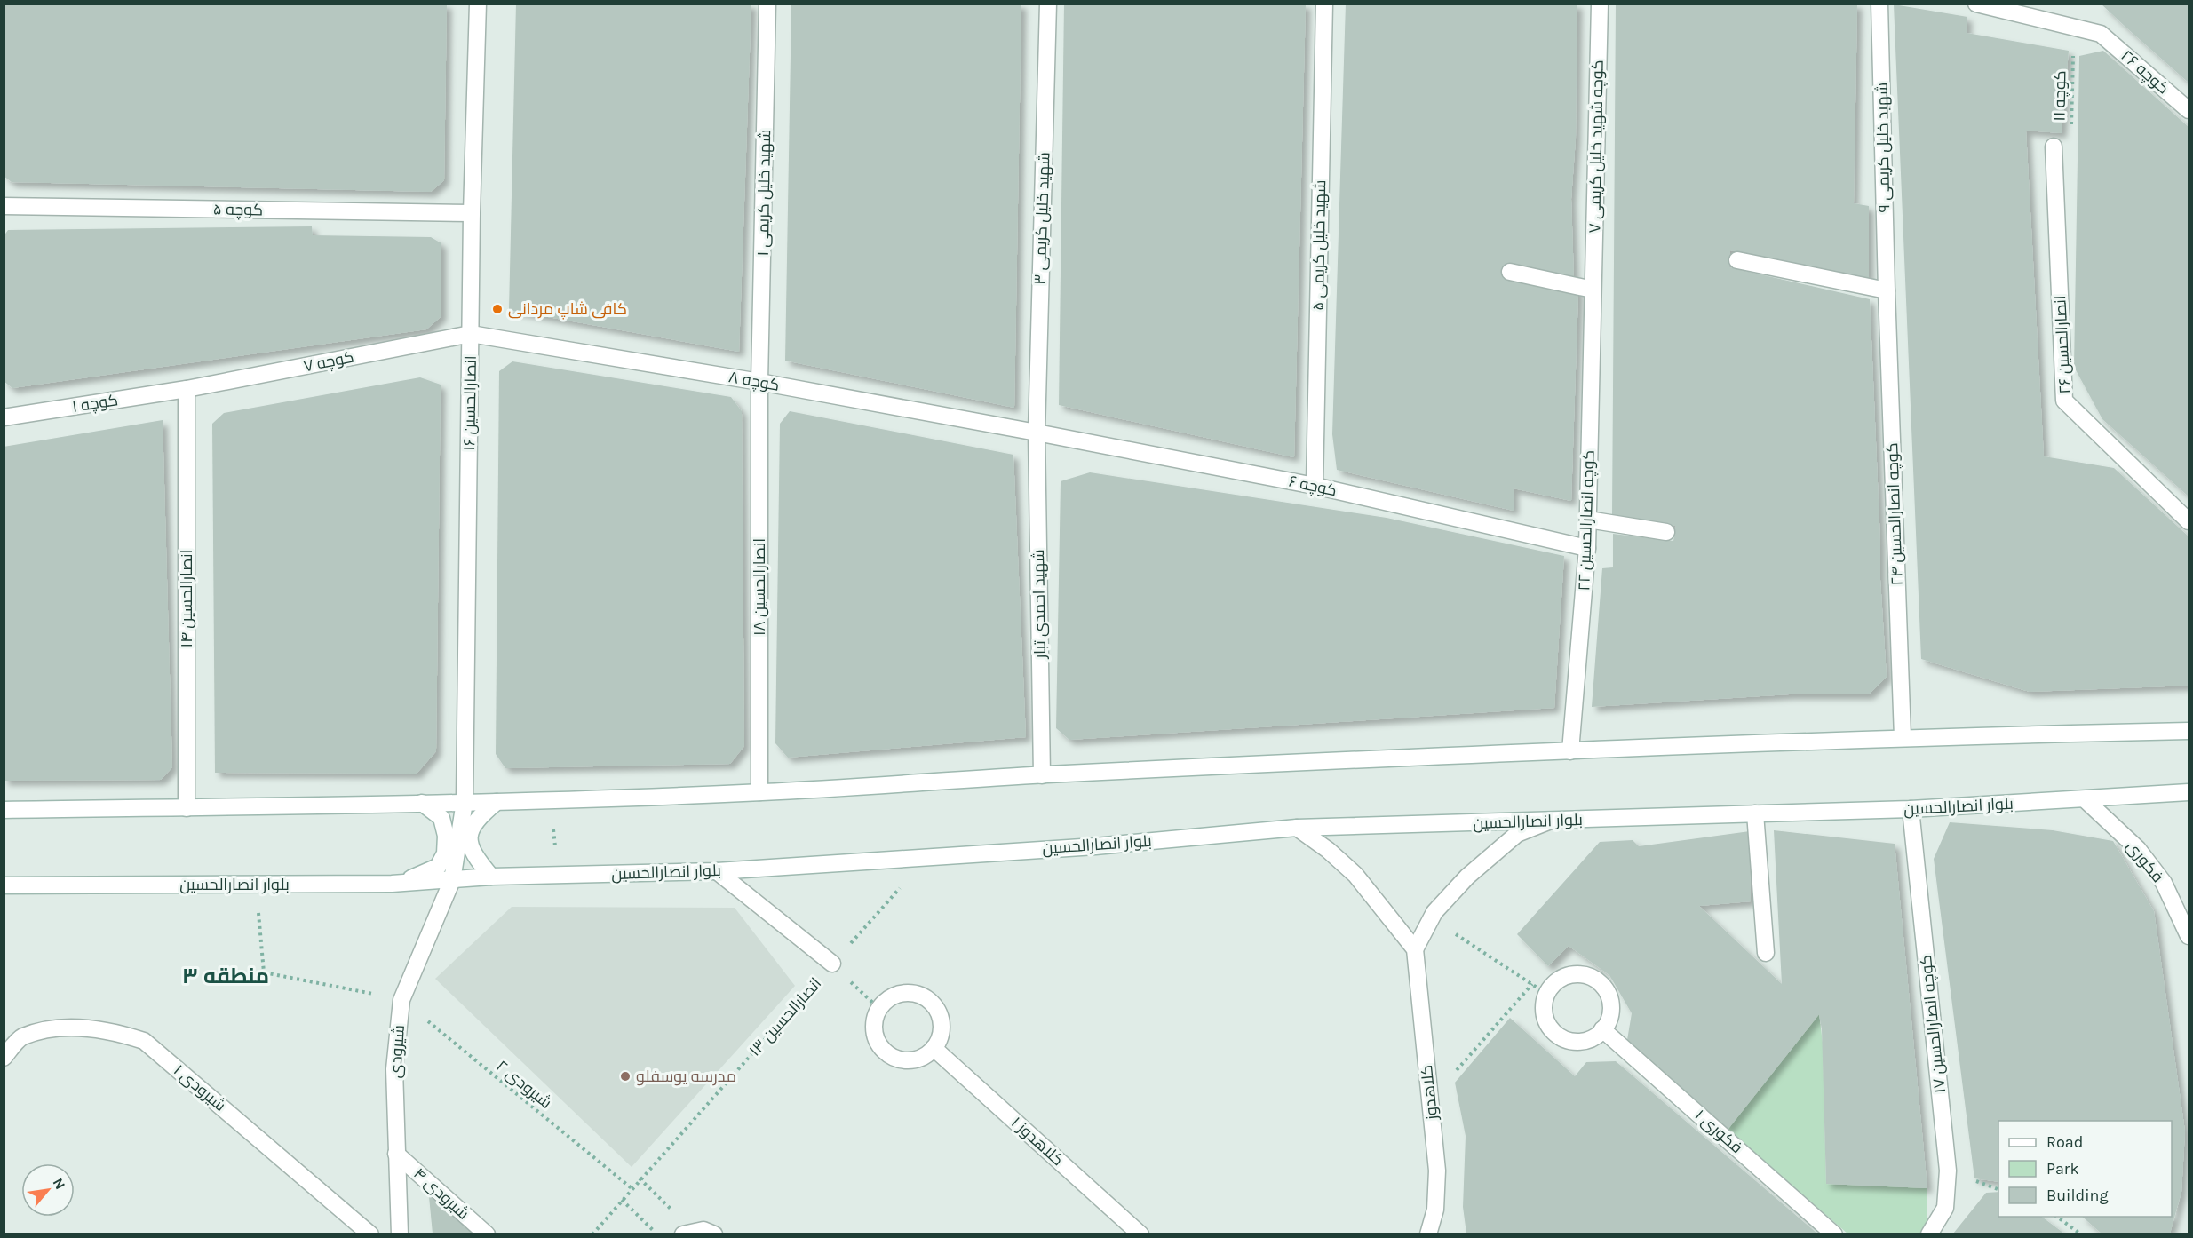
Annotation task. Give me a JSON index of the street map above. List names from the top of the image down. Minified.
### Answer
{"streets":{"street":["کوچه ۲۶","کوچه شهید خلیل کریمی ۷","شهید خلیل کریمی ۹","شهید خلیل کریمی ۱","کوچه ۵","شهید خلیل کریمی ۳","شهید خلیل کریمی ۵","انصارالحسین ۲۶","کوچه ۷","کوچه ۸","کوچه ۱","انصارالحسین ۱۶","کوچه ۶","کوچه انصارالحسین ۲۴","کوچه انصارالحسین ۲۲","انصارالحسین ۱۸","انصارالحسین ۱۴","شهید احمدی تبار","بلوار انصارالحسین","فکوری","انصارالحسین ۱۳","کوچه انصارالحسین ۱۷","شیرودی","شیرودی ۱","کلاهدوز","فکوری ۱","کلاهدوز ۱","شیرودی ۴"],"path":["کوچه ۱۱","شیرودی ۲"]},"crossings":[["کوچه ۲۶","کوچه ۱۱"],["کوچه ۱۱","انصارالحسین ۲۶"],["کوچه شهید خلیل کریمی ۷","کوچه انصارالحسین ۲۲"],["شهید خلیل کریمی ۹","کوچه انصارالحسین ۲۴"],["شهید خلیل کریمی ۱","کوچه ۸"],["شهید خلیل کریمی ۱","انصارالحسین ۱۸"],["کوچه ۵","انصارالحسین ۱۶"],["شهید خلیل کریمی ۳","کوچه ۸"],["شهید خلیل کریمی ۳","کوچه ۶"],["شهید خلیل کریمی ۳","شهید احمدی تبار"],["شهید خلیل کریمی ۵","کوچه ۶"],["کوچه ۷","کوچه ۸"],["کوچه ۷","کوچه ۱"],["کوچه ۷","انصارالحسین ۱۶"],["کوچه ۷","انصارالحسین ۱۴"],["کوچه ۸","انصارالحسین ۱۶"],["کوچه ۸","کوچه ۶"],["کوچه ۸","انصارالحسین ۱۸"],["کوچه ۸","شهید احمدی تبار"],["کوچه ۱","انصارالحسین ۱۴"],["انصارالحسین ۱۶","بلوار انصارالحسین"],["انصارالحسین ۱۶","شیرودی"],["کوچه ۶","کوچه انصارالحسین ۲۲"],["کوچه ۶","شهید احمدی تبار"],["بلوار انصارالحسین","فکوری"],["بلوار انصارالحسین","انصارالحسین ۱۳"],["بلوار انصارالحسین","کوچه انصارالحسین ۱۷"],["بلوار انصارالحسین","شیرودی"],["انصارالحسین ۱۳","شیرودی ۲"],["شیرودی","شیرودی ۲"],["شیرودی","شیرودی ۴"]],"districts":["منطقه ۳"],"places":["کافى شاپ مردانى","مدرسه یوسفلو"],"legend":["Road","Park","Building"],"north":"top right"}
